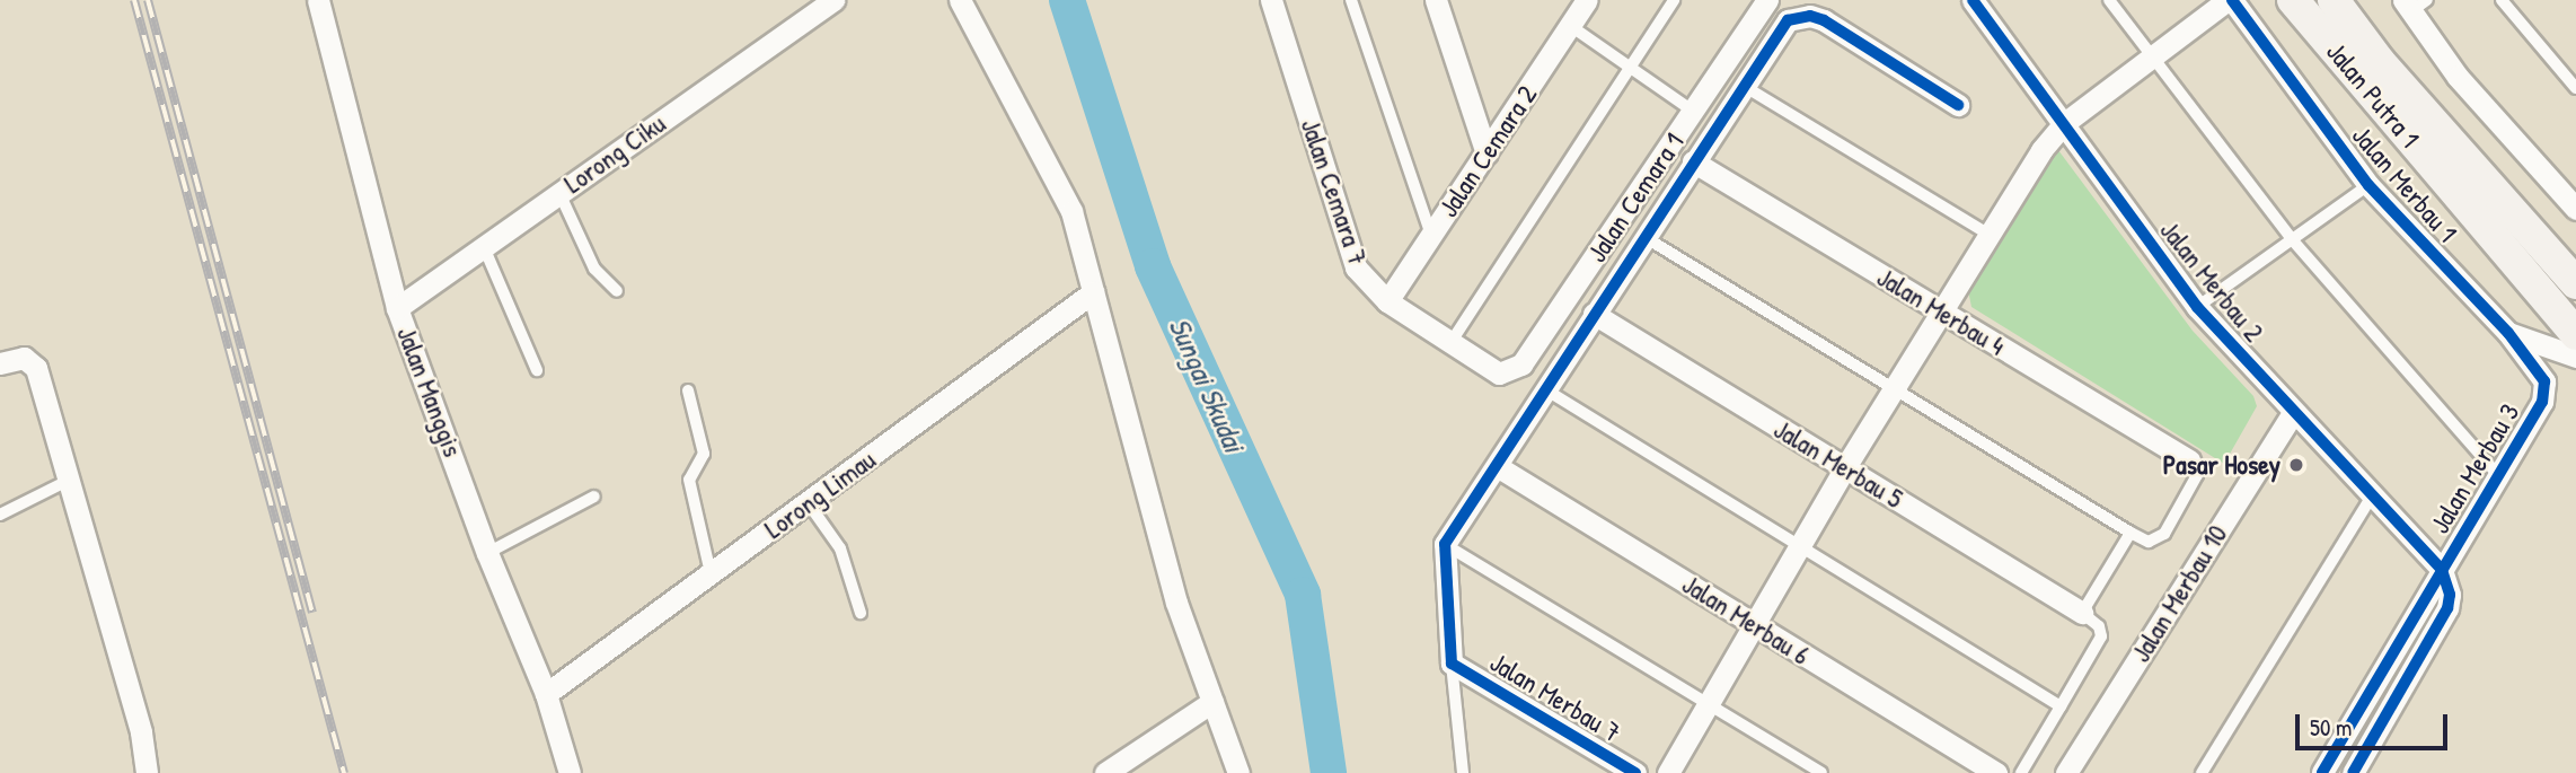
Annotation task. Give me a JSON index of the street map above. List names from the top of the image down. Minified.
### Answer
{"streets":{"main road":["Jalan Putra 1"],"street":["Jalan Cemara 2","Lorong Ciku","Jalan Merbau 1","Jalan Cemara 7","Jalan Cemara 1","Jalan Merbau 2","Jalan Merbau 4","Jalan Manggis","Jalan Merbau 5","Jalan Merbau 3","Lorong Limau","Jalan Merbau 10","Jalan Merbau 6","Jalan Merbau 7"]},"crossings":[["Jalan Cemara 2","Jalan Cemara 7"],["Lorong Ciku","Jalan Manggis"],["Jalan Merbau 1","Jalan Merbau 3"],["Jalan Cemara 7","Jalan Cemara 1"],["Jalan Merbau 2","Jalan Merbau 3"],["Jalan Merbau 2","Jalan Merbau 10"],["Jalan Manggis","Lorong Limau"]],"water":["Sungai Skudai"],"places":["Pasar Hosey"],"scale_bar":"50 m"}
